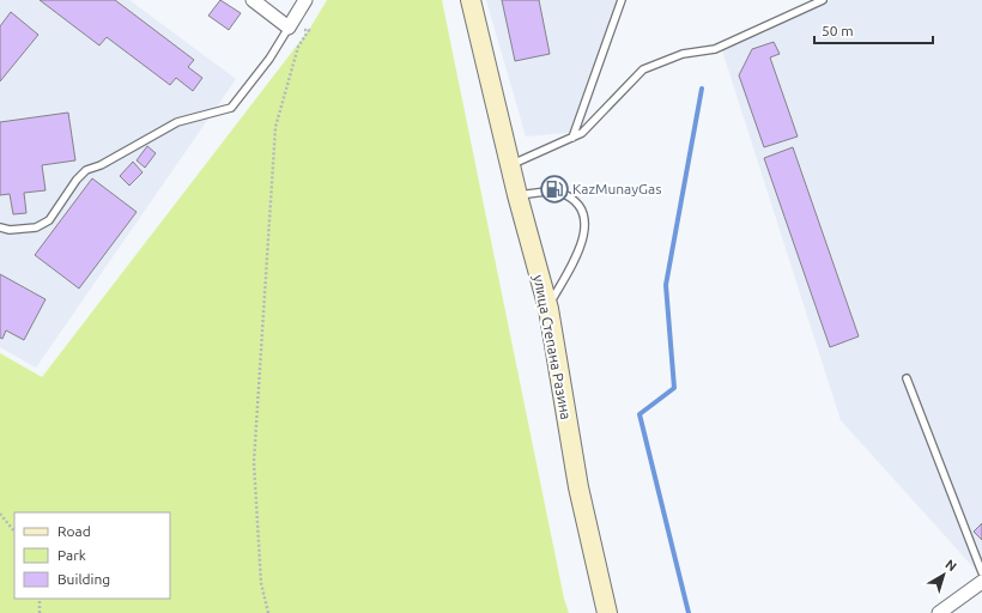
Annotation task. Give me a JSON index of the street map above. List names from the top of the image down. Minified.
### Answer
{"streets":{"main road":["улица Степана Разина"]},"places":{"fuel station":["KazMunayGas"]},"legend":["Road","Park","Building"],"scale_bar":"50 m","north":"top right"}
